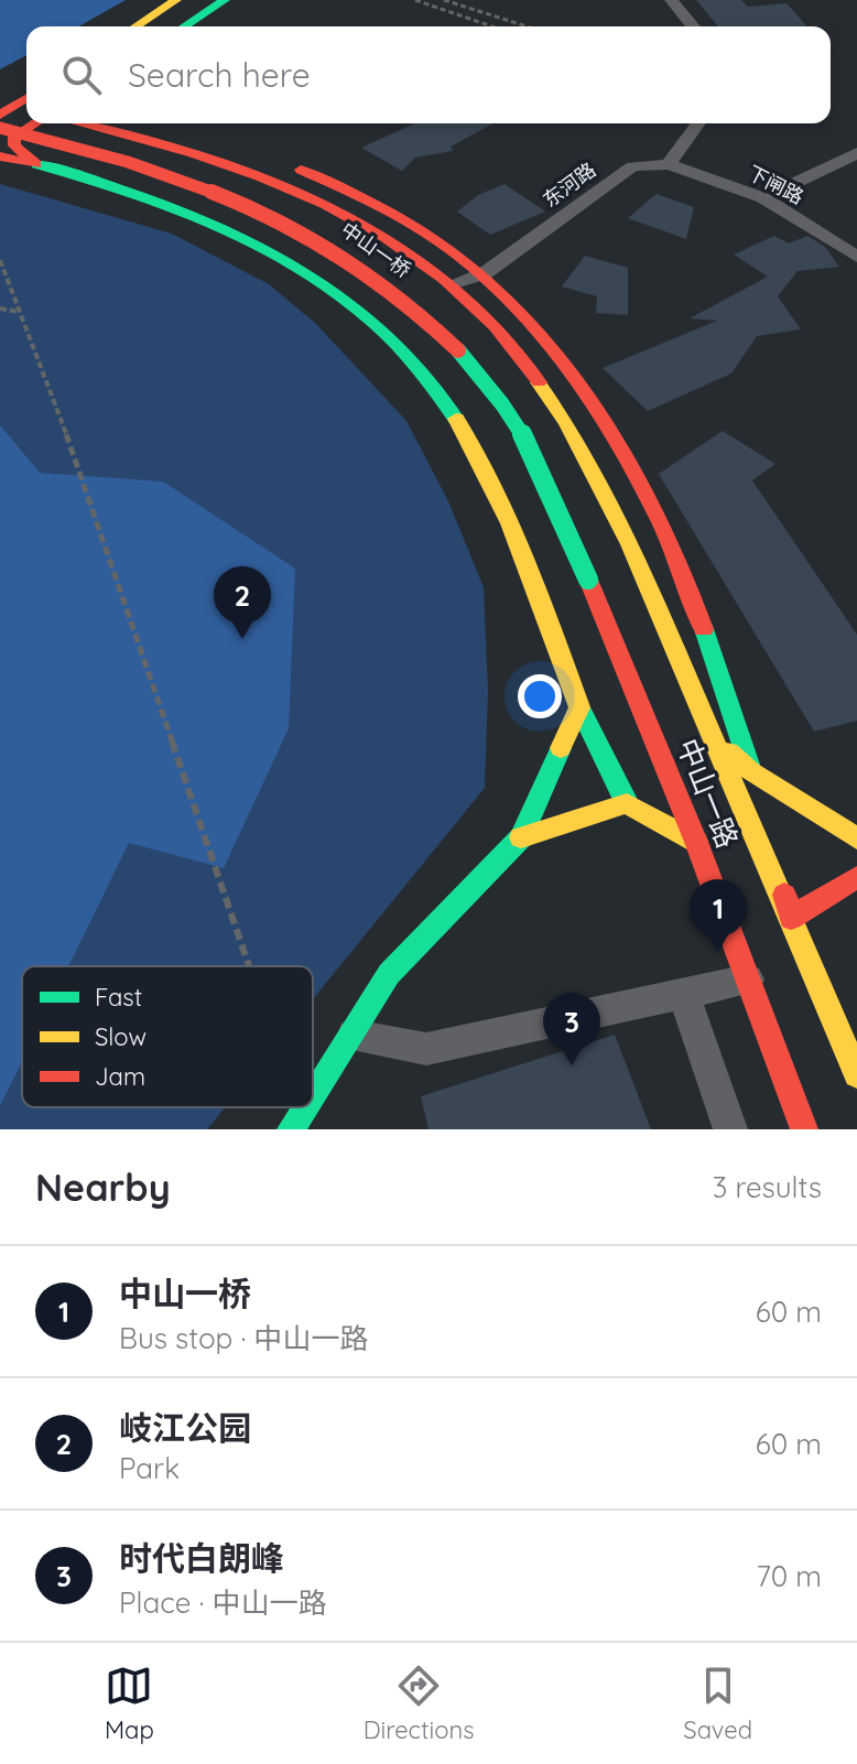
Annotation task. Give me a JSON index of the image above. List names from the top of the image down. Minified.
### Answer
{"streets":{"street":["东河路","下闸路","中山一桥","中山一路"]},"crossings":[["东河路","下闸路"],["东河路","中山一桥"],["中山一桥","中山一路"]],"legend":["Fast","Slow","Jam"],"page":{"search":"Search here","pins":["2","1","3"],"heading":["Nearby","3 results"],"list":[{"mark":"1","name":"中山一桥","note":"Bus stop · 中山一路","value":"60 m"},{"mark":"2","name":"岐江公园","note":"Park","value":"60 m"},{"mark":"3","name":"时代白朗峰","note":"Place · 中山一路","value":"70 m"}],"nav":["Map","Directions","Saved"]}}
